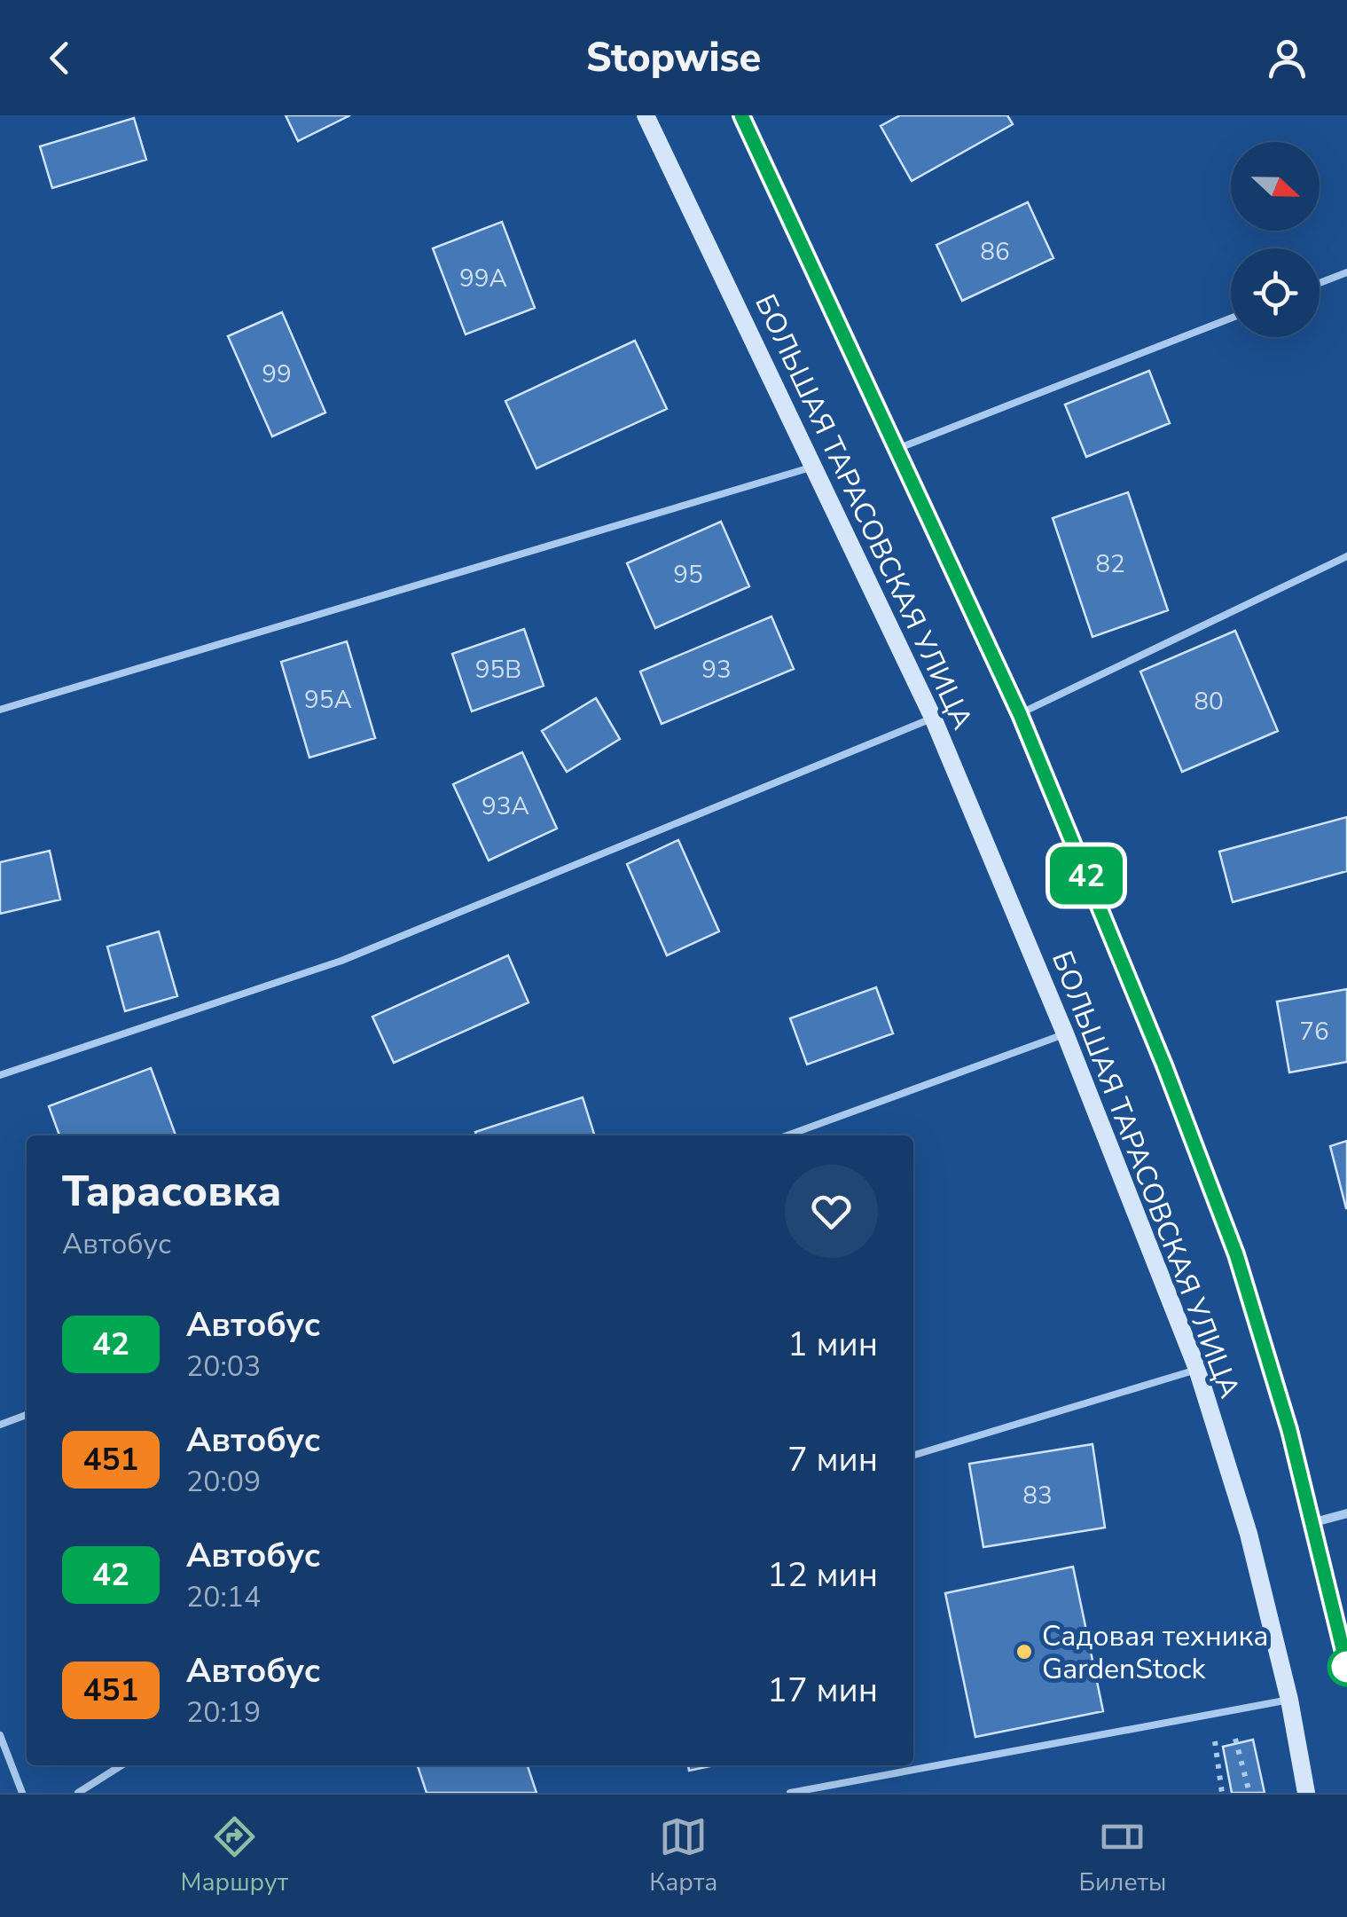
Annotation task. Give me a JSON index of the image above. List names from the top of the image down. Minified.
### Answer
{"streets":{"street":["БОЛЬШАЯ ТАРАСОВСКАЯ УЛИЦА"]},"places":["Садовая техника GardenStock"],"lines":["bus line 42"],"house_numbers":["86","99А","99","82","95","95В","93","95А","80","93А","76","83"],"north":"right","page":{"header":"Stopwise","on_map":"42","heading":["Тарасовка","Автобус"],"list":[{"mark":"42","name":"Автобус","note":"20:03","value":"1 мин"},{"mark":"451","name":"Автобус","note":"20:09","value":"7 мин"},{"mark":"42","name":"Автобус","note":"20:14","value":"12 мин"},{"mark":"451","name":"Автобус","note":"20:19","value":"17 мин"}],"tabs":["Маршрут","Карта","Билеты"]}}
